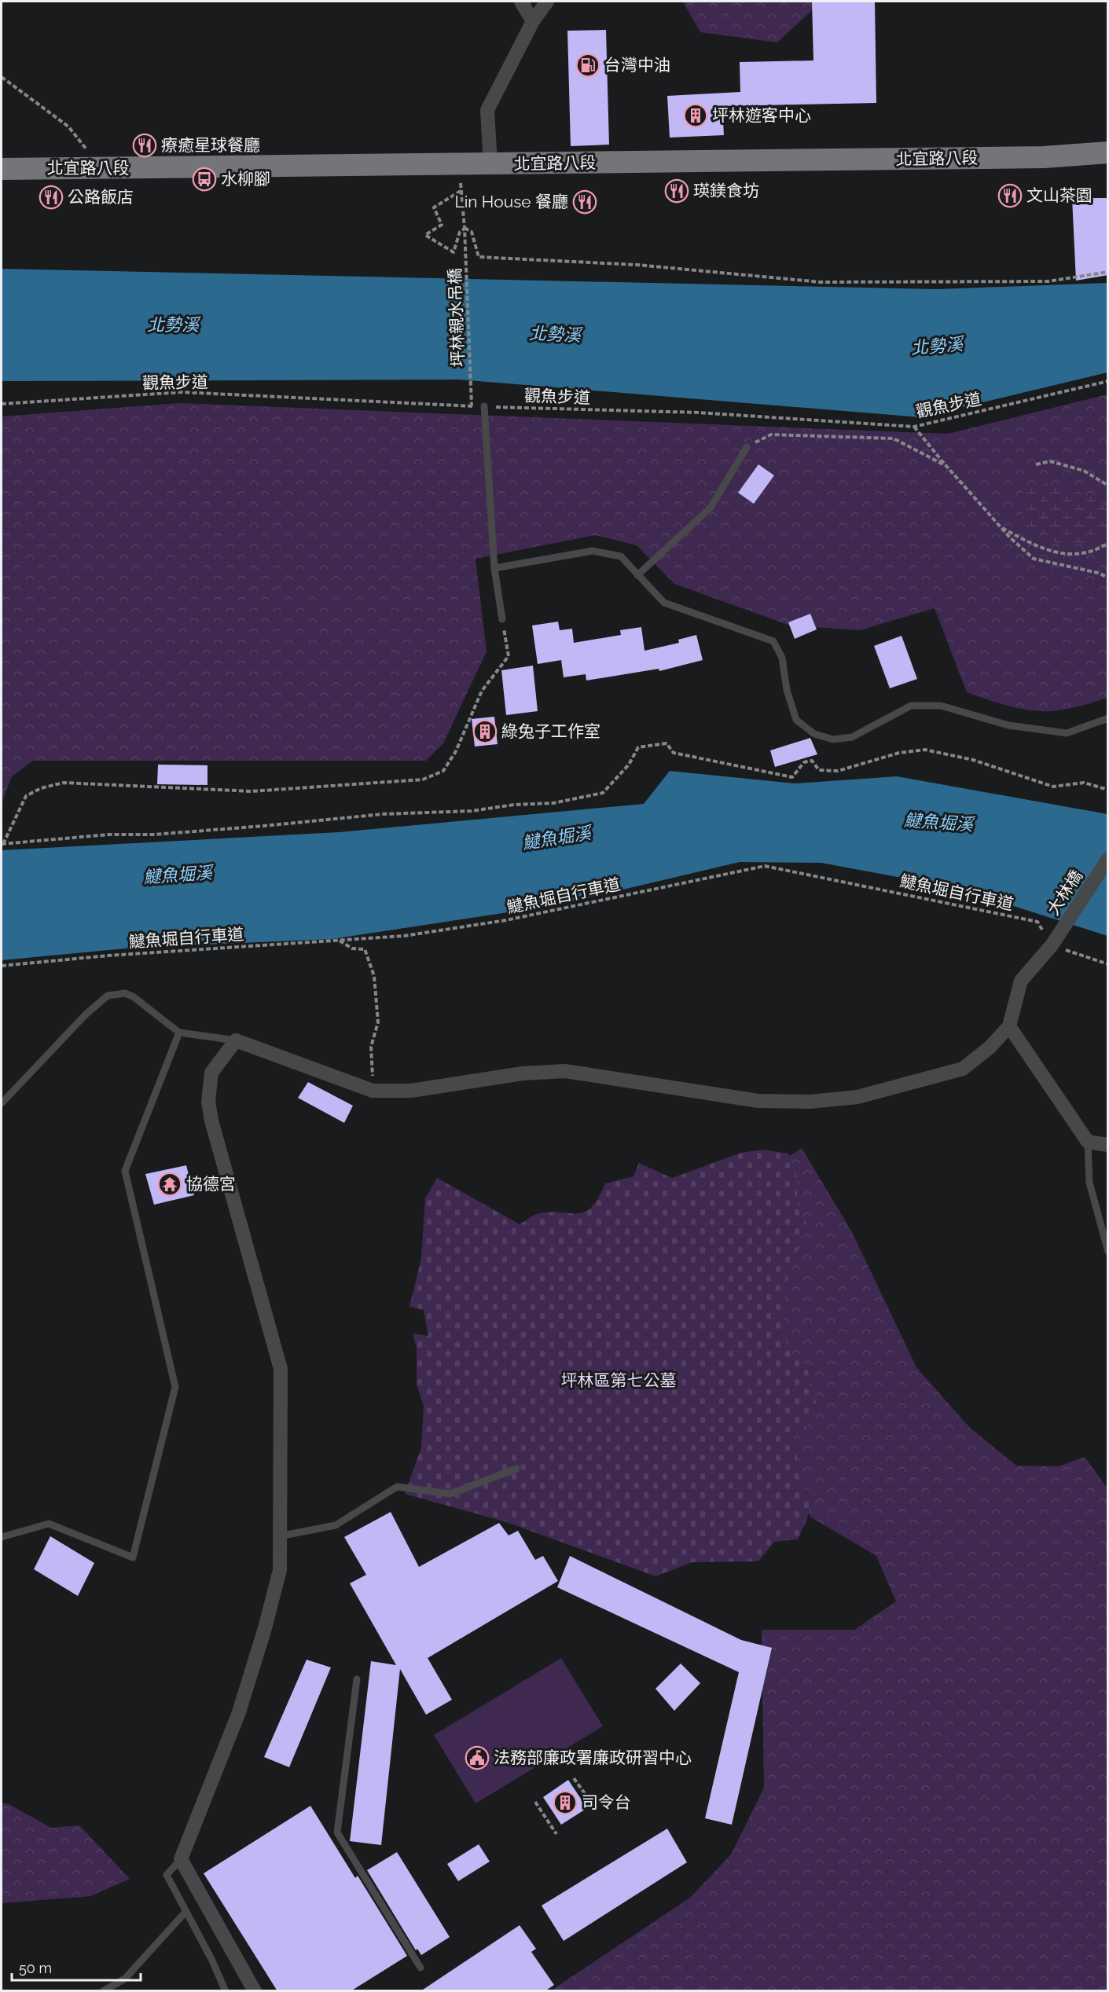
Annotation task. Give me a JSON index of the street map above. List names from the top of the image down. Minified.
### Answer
{"streets":{"main road":["北宜路八段"],"street":["大林橋"],"path":["坪林親水吊橋","觀魚步道","𩻸魚堀自行車道"]},"crossings":[["北宜路八段","坪林親水吊橋"],["坪林親水吊橋","觀魚步道"],["𩻸魚堀自行車道","大林橋"]],"water":["北勢溪","𩻸魚堀溪"],"parks":["坪林區第七公墓"],"places":{"fuel station":["台灣中油"],"building":["坪林遊客中心","綠兔子工作室","司令台"],"restaurant":["療癒星球餐廳","瑛鎂食坊","文山茶園","公路飯店","Lin House 餐廳"],"bus stop":["水柳腳"],"temple":["協德宮"],"public building":["法務部廉政署廉政研習中心"]},"scale_bar":"50 m"}
